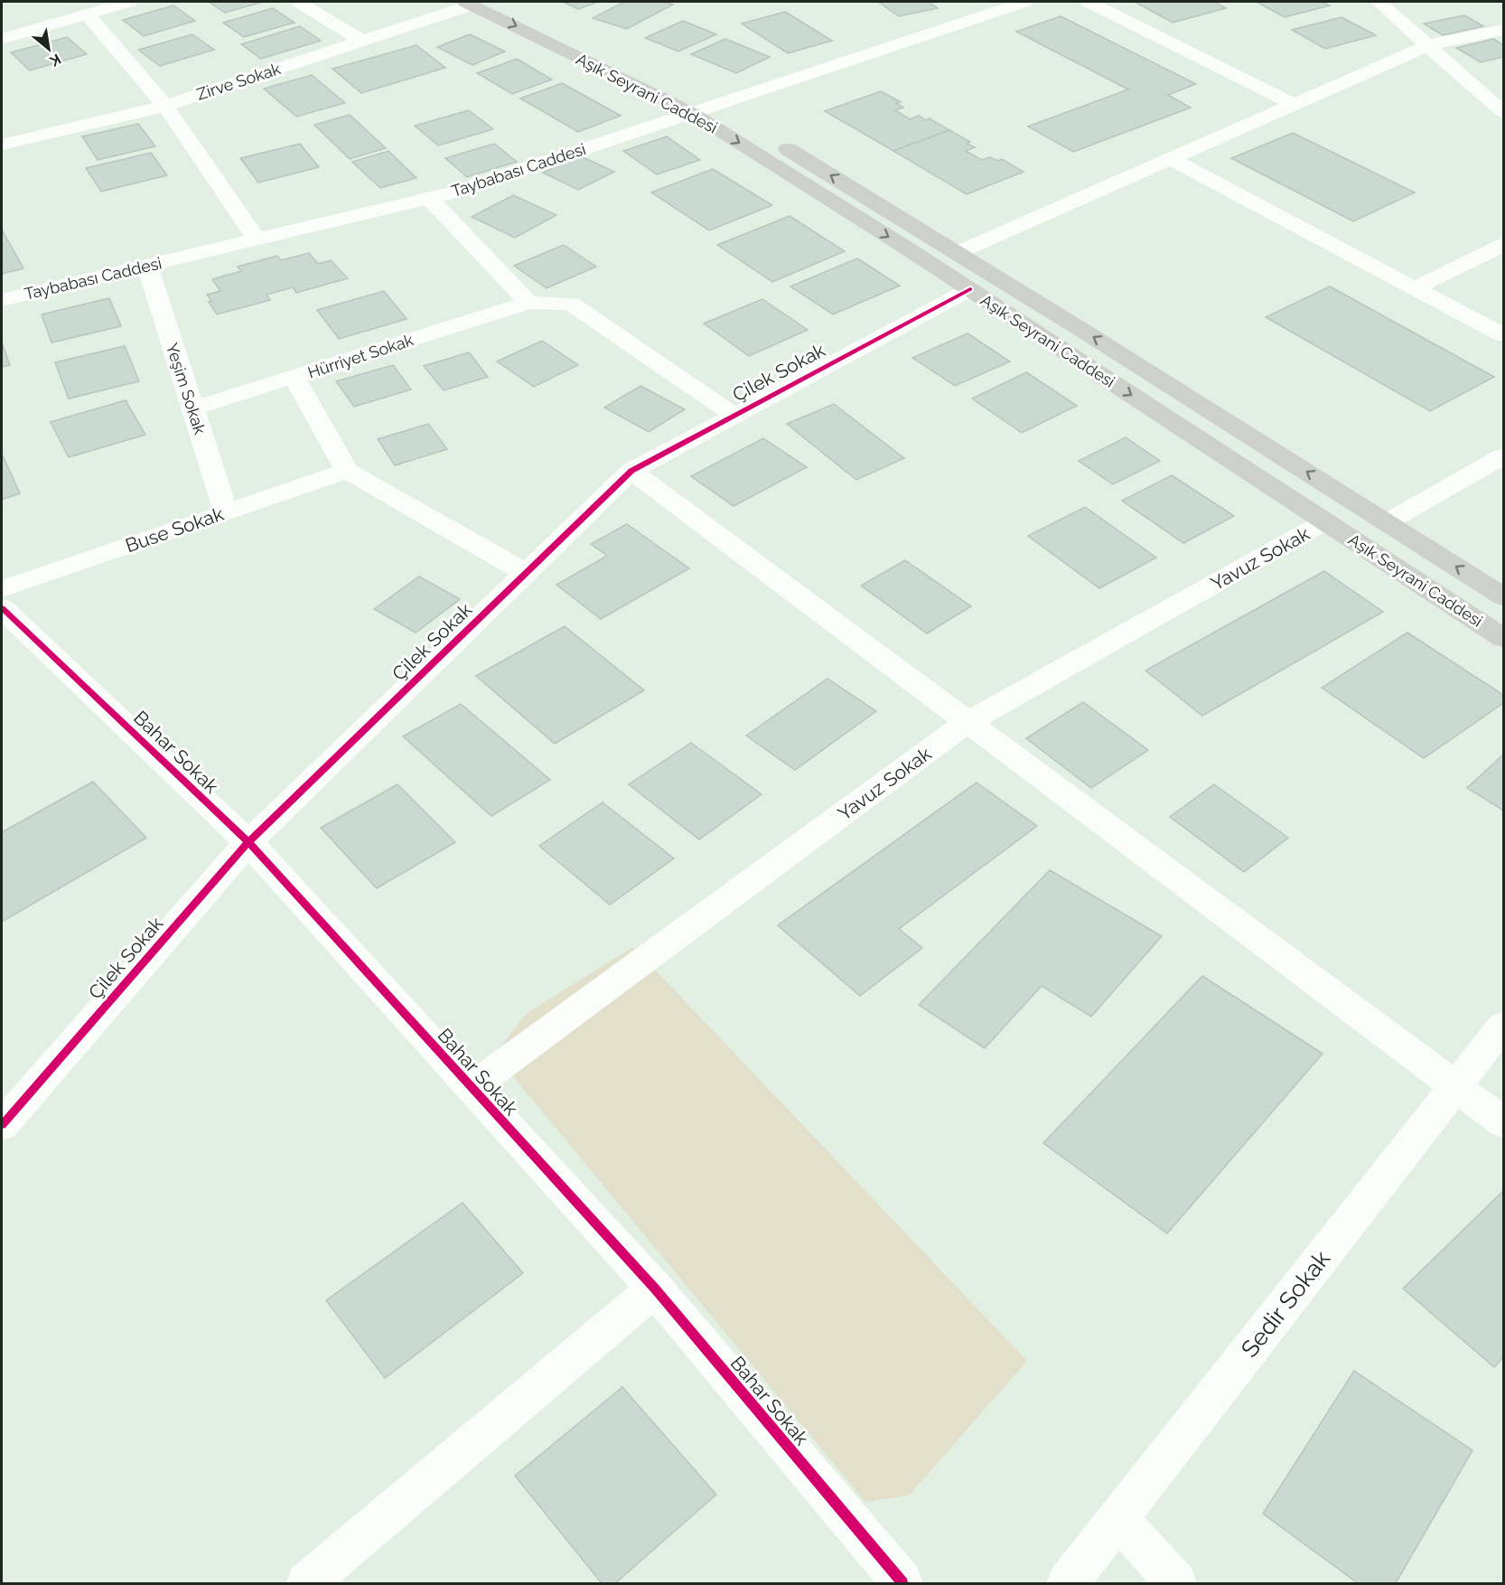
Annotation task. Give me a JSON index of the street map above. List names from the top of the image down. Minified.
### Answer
{"streets":{"main road":["Aşık Seyrani Caddesi"],"street":["Zirve Sokak","Taybabası Caddesi","Hürriyet Sokak","Çilek Sokak","Yeşim Sokak","Buse Sokak","Yavuz Sokak","Bahar Sokak","Sedir Sokak"]},"crossings":[["Zirve Sokak","Aşık Seyrani Caddesi"],["Aşık Seyrani Caddesi","Taybabası Caddesi"],["Aşık Seyrani Caddesi","Çilek Sokak"],["Aşık Seyrani Caddesi","Yavuz Sokak"],["Taybabası Caddesi","Yeşim Sokak"],["Hürriyet Sokak","Çilek Sokak"],["Hürriyet Sokak","Yeşim Sokak"],["Çilek Sokak","Bahar Sokak"],["Yeşim Sokak","Buse Sokak"],["Yavuz Sokak","Bahar Sokak"]],"north":"bottom right"}
